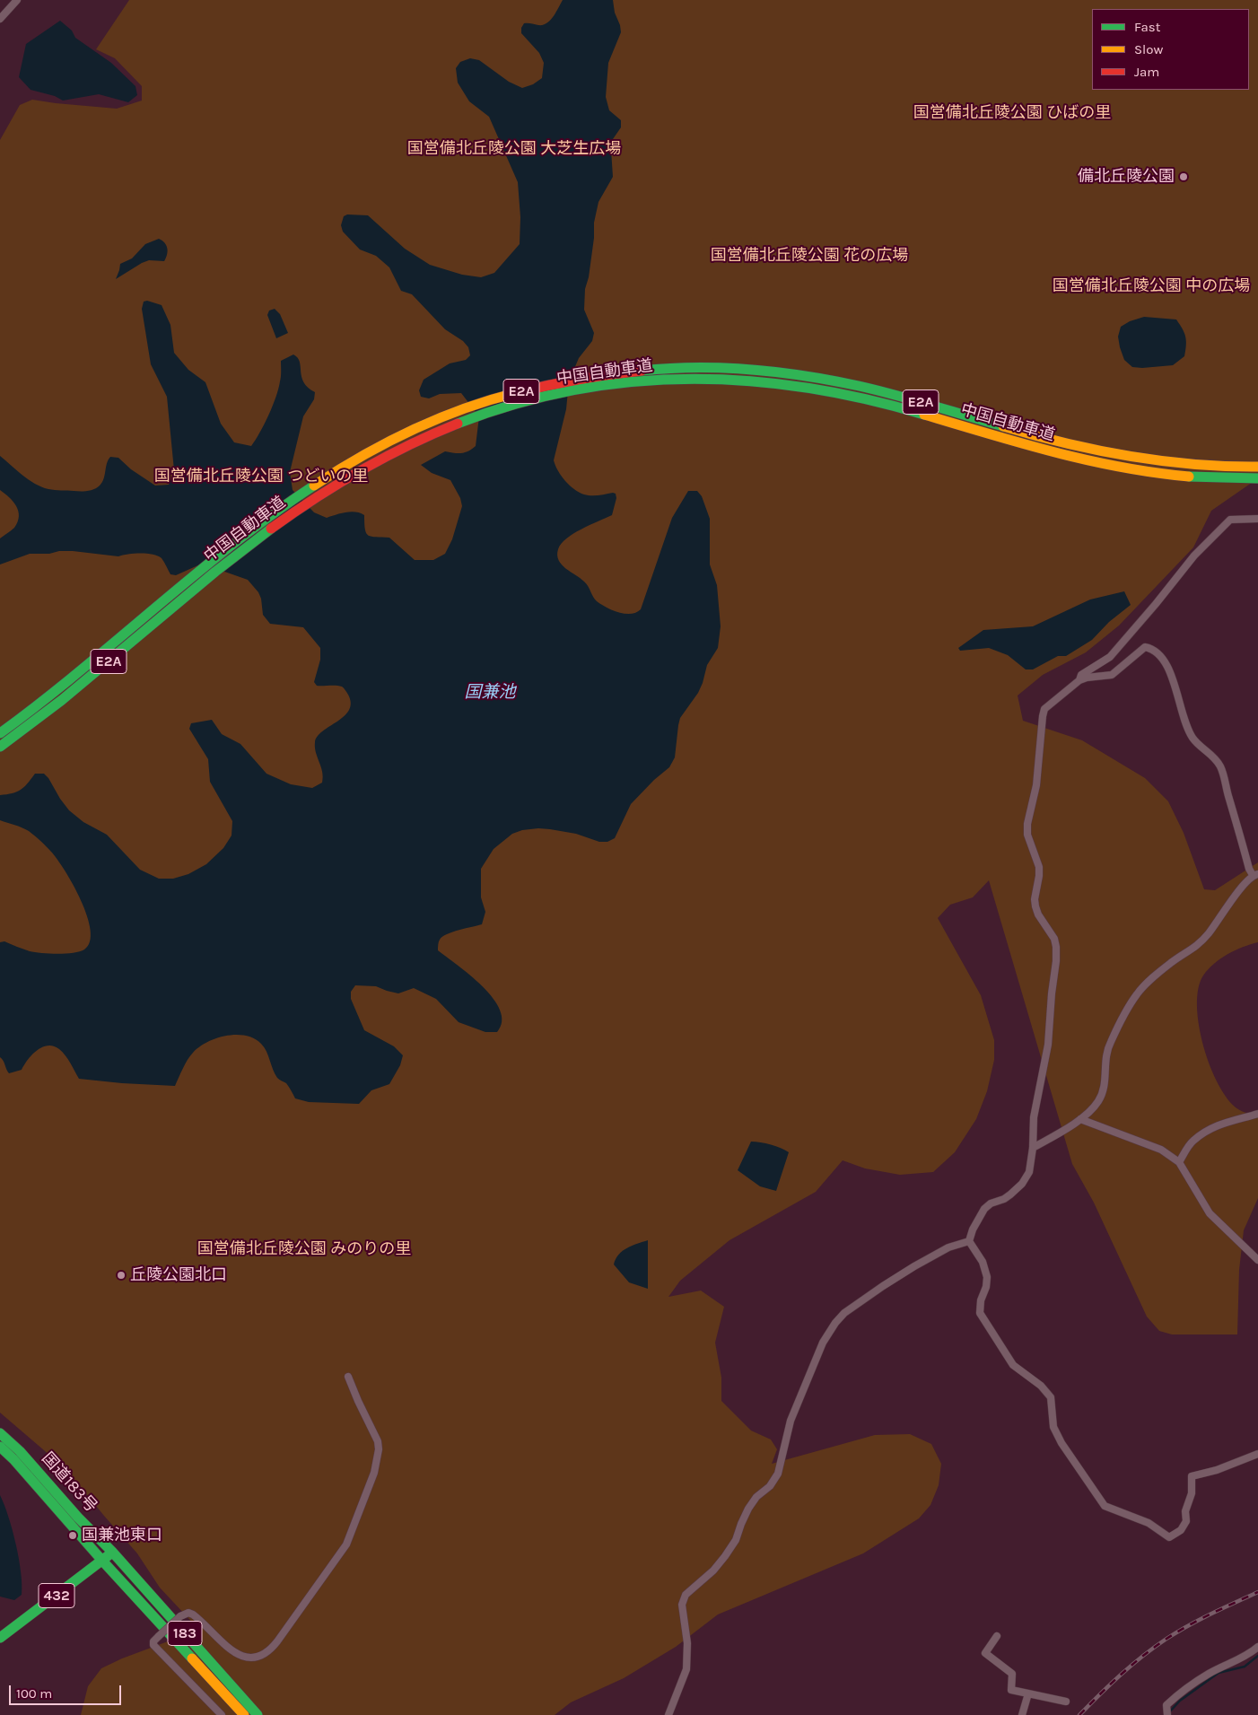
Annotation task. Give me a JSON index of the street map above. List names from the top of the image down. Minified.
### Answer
{"streets":{"highway":["中国自動車道","E2A","国道183号","432","183"]},"crossings":[["国道183号","432"]],"water":["国兼池"],"parks":["国営備北丘陵公園 ひばの里","国営備北丘陵公園 大芝生広場","国営備北丘陵公園 花の広場","国営備北丘陵公園 中の広場","国営備北丘陵公園 つどいの里","国営備北丘陵公園 みのりの里"],"places":["備北丘陵公園","丘陵公園北口","国兼池東口"],"legend":["Fast","Slow","Jam"],"scale_bar":"100 m"}
